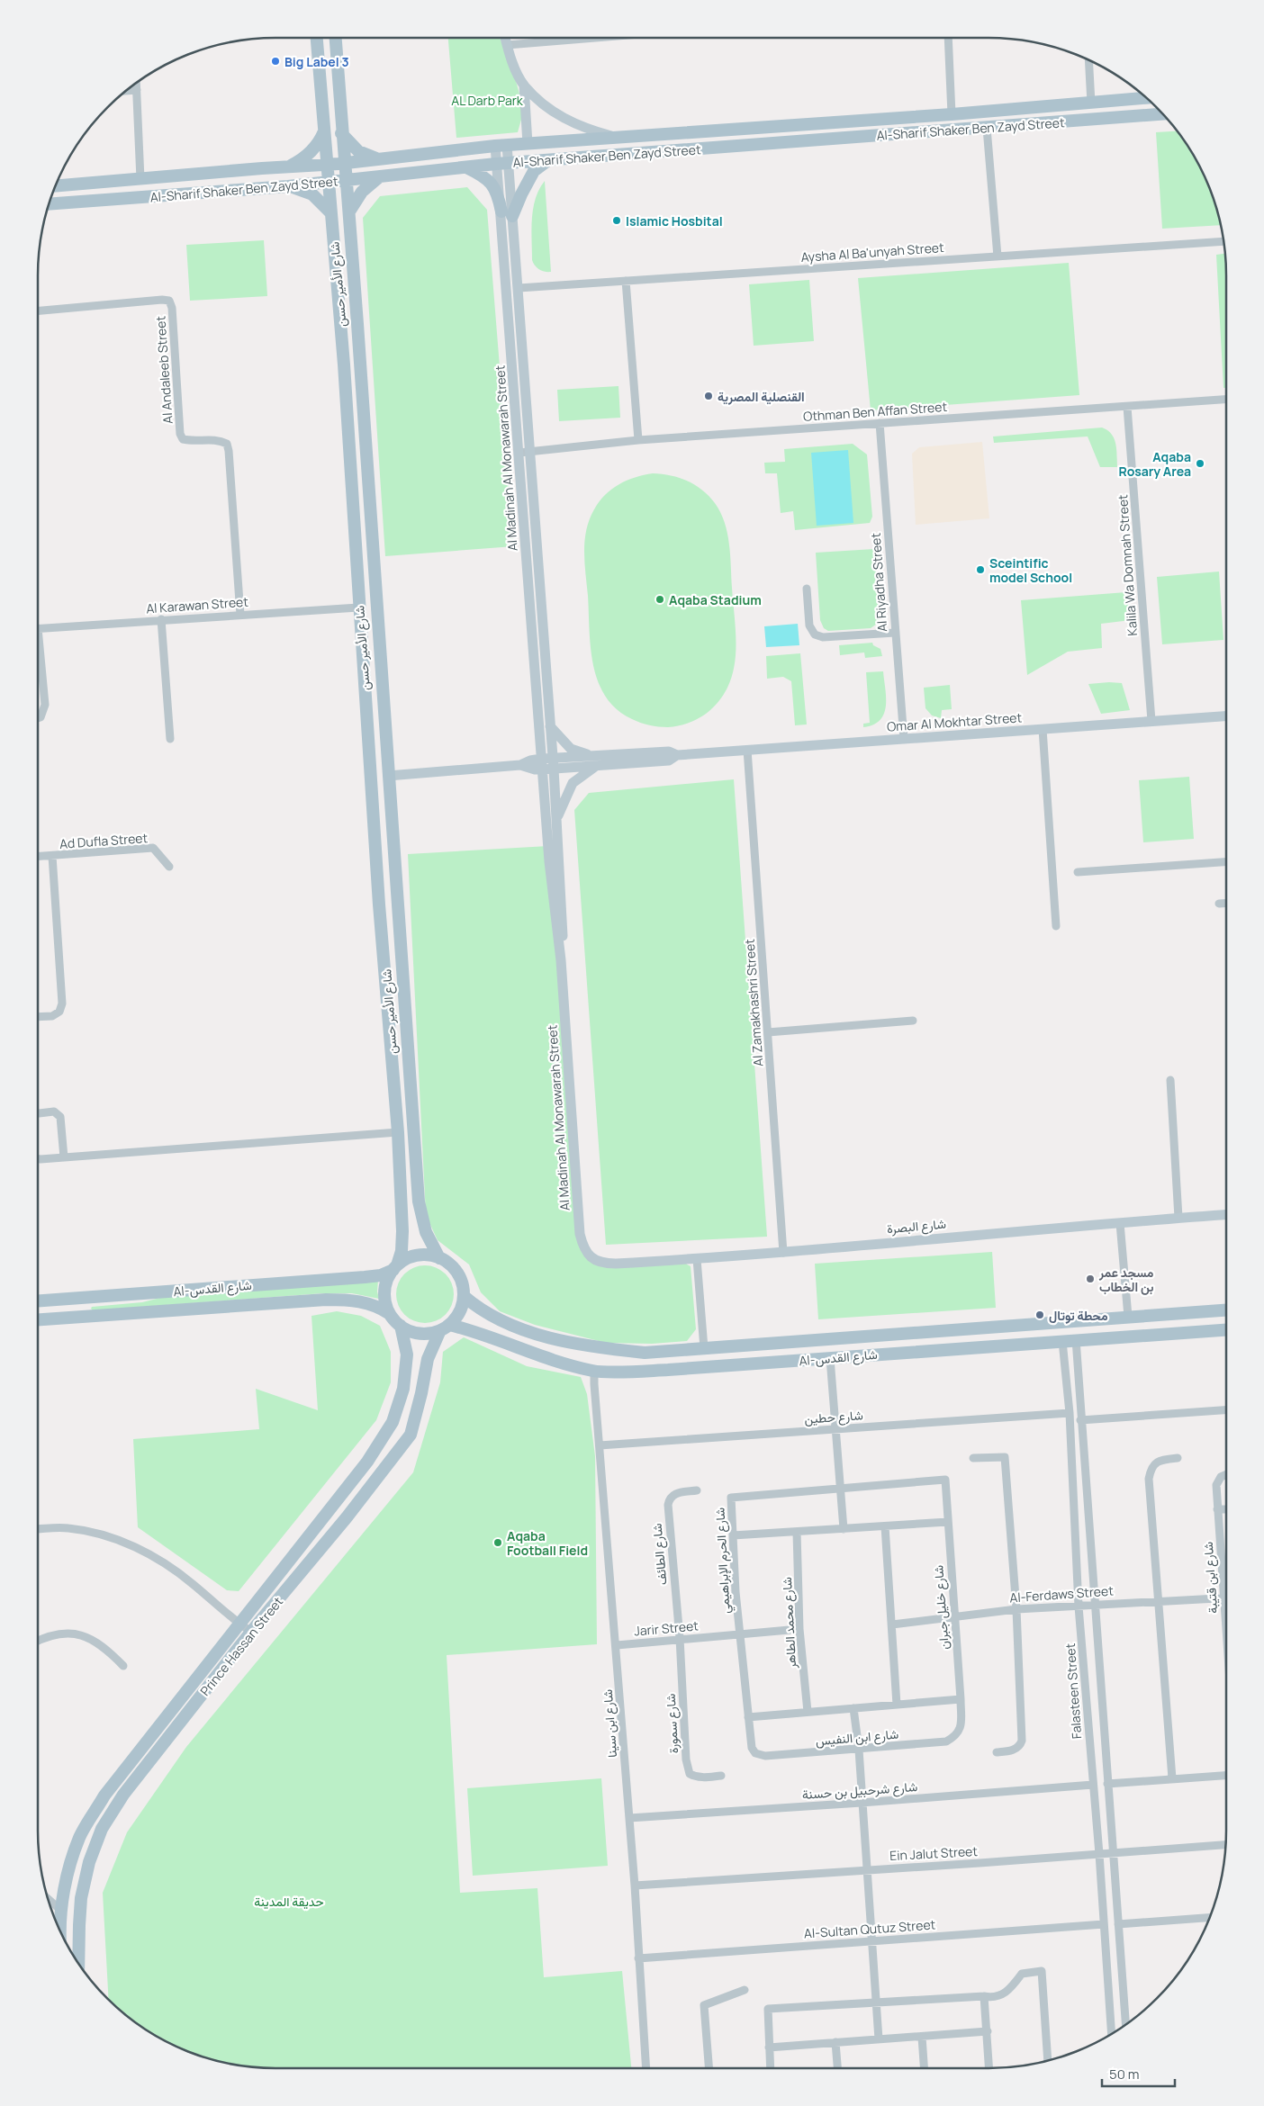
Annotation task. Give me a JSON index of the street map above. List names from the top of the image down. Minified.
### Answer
{"streets":{"main road":["Al-Sharif Shaker Ben Zayd Street","شارع الأمير حسن","Al Madinah Al Monawarah Street","Omar Al Mokhtar Street","شارع البصرة","Al-شارع القدس","Prince Hassan Street"],"street":["Aysha Al Ba'unyah Street","Al Andaleeb Street","Othman Ben Affan Street","Kalila Wa Domnah Street","Al Riyadha Street","Al Karawan Street","Ad Dufla Street","Al Zamakhashri Street","شارع حطين","شارع الطائف","شارع الحرم الإبراهيمي","شارع ابن قتيبة","Al-Ferdaws Street","شارع خليل جبران","شارع محمد الطاهر","Jarir Street","Falasteen Street","شارع ابن سينا","شارع سمورة","شارع ابن النفيس","شارع شرحبيل بن حسنة","Ein Jalut Street","Al-Sultan Qutuz Street"]},"crossings":[["Al-Sharif Shaker Ben Zayd Street","شارع الأمير حسن"],["Al-Sharif Shaker Ben Zayd Street","Al Madinah Al Monawarah Street"],["Aysha Al Ba'unyah Street","Al Madinah Al Monawarah Street"],["شارع الأمير حسن","Al Karawan Street"],["شارع الأمير حسن","Omar Al Mokhtar Street"],["شارع الأمير حسن","Al-شارع القدس"],["شارع الأمير حسن","Prince Hassan Street"],["Al Andaleeb Street","Al Karawan Street"],["Othman Ben Affan Street","Al Madinah Al Monawarah Street"],["Othman Ben Affan Street","Kalila Wa Domnah Street"],["Othman Ben Affan Street","Al Riyadha Street"],["Al Madinah Al Monawarah Street","Omar Al Mokhtar Street"],["Al Madinah Al Monawarah Street","شارع البصرة"],["Kalila Wa Domnah Street","Omar Al Mokhtar Street"],["Al Riyadha Street","Omar Al Mokhtar Street"],["Omar Al Mokhtar Street","Al Zamakhashri Street"],["Al Zamakhashri Street","شارع البصرة"],["Al-شارع القدس","Prince Hassan Street"],["Al-شارع القدس","Falasteen Street"],["Al-شارع القدس","شارع ابن سينا"],["شارع حطين","Falasteen Street"],["شارع حطين","شارع ابن سينا"],["شارع الطائف","Jarir Street"],["شارع الطائف","شارع سمورة"],["شارع الحرم الإبراهيمي","شارع خليل جبران"],["شارع الحرم الإبراهيمي","Jarir Street"],["شارع الحرم الإبراهيمي","شارع ابن النفيس"],["شارع ابن قتيبة","Al-Ferdaws Street"],["Al-Ferdaws Street","شارع خليل جبران"],["Al-Ferdaws Street","Falasteen Street"],["شارع خليل جبران","شارع ابن النفيس"],["شارع محمد الطاهر","Jarir Street"],["Jarir Street","شارع ابن سينا"],["Jarir Street","شارع سمورة"],["Falasteen Street","شارع شرحبيل بن حسنة"],["Falasteen Street","Ein Jalut Street"],["Falasteen Street","Al-Sultan Qutuz Street"],["شارع ابن سينا","شارع شرحبيل بن حسنة"],["شارع ابن سينا","Ein Jalut Street"],["شارع ابن سينا","Al-Sultan Qutuz Street"]],"parks":["AL Darb Park","حديقة المدينة"],"places":["Big Label 3","Islamic Hosbital","القنصلية المصرية","Aqaba Rosary Area","Sceintific model School","Aqaba Stadium","مسجد عمر بن الخطاب","محطة توتال","Aqaba Football Field"],"scale_bar":"50 m"}
